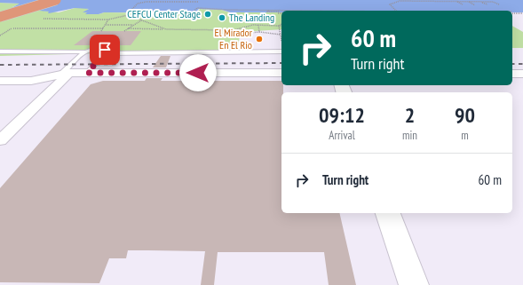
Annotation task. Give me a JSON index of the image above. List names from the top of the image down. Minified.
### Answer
{"places":["CEFCU Center Stage","The Landing","El Mirador En El Rio"],"page":{"turn":["60 m","Turn right"],"eta":["09:12","Arrival","2","min","90","m"],"list":[{"name":"Turn right","value":"60 m"}]}}
